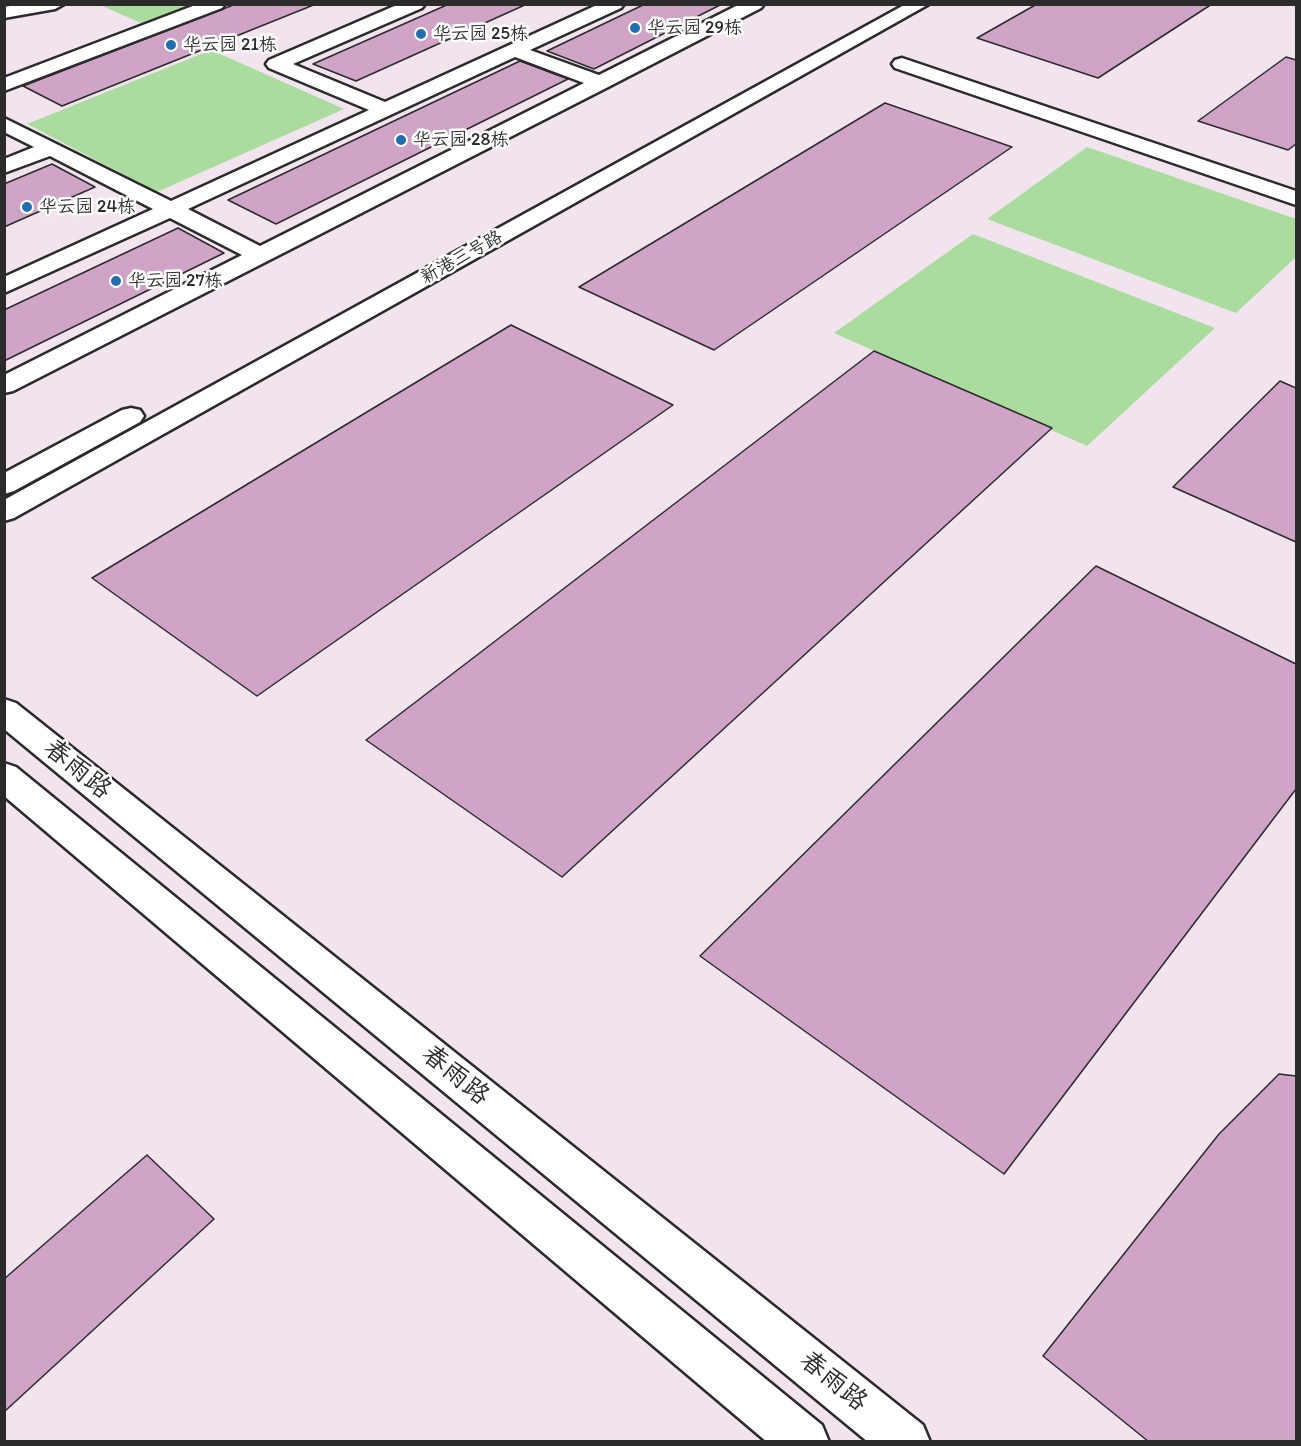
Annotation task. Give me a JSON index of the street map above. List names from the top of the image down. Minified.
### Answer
{"streets":{"street":["新港三号路","春雨路"]},"places":["华云园 29栋","华云园 25栋","华云园 21栋","华云园 28栋","华云园 24栋","华云园 27栋"]}
